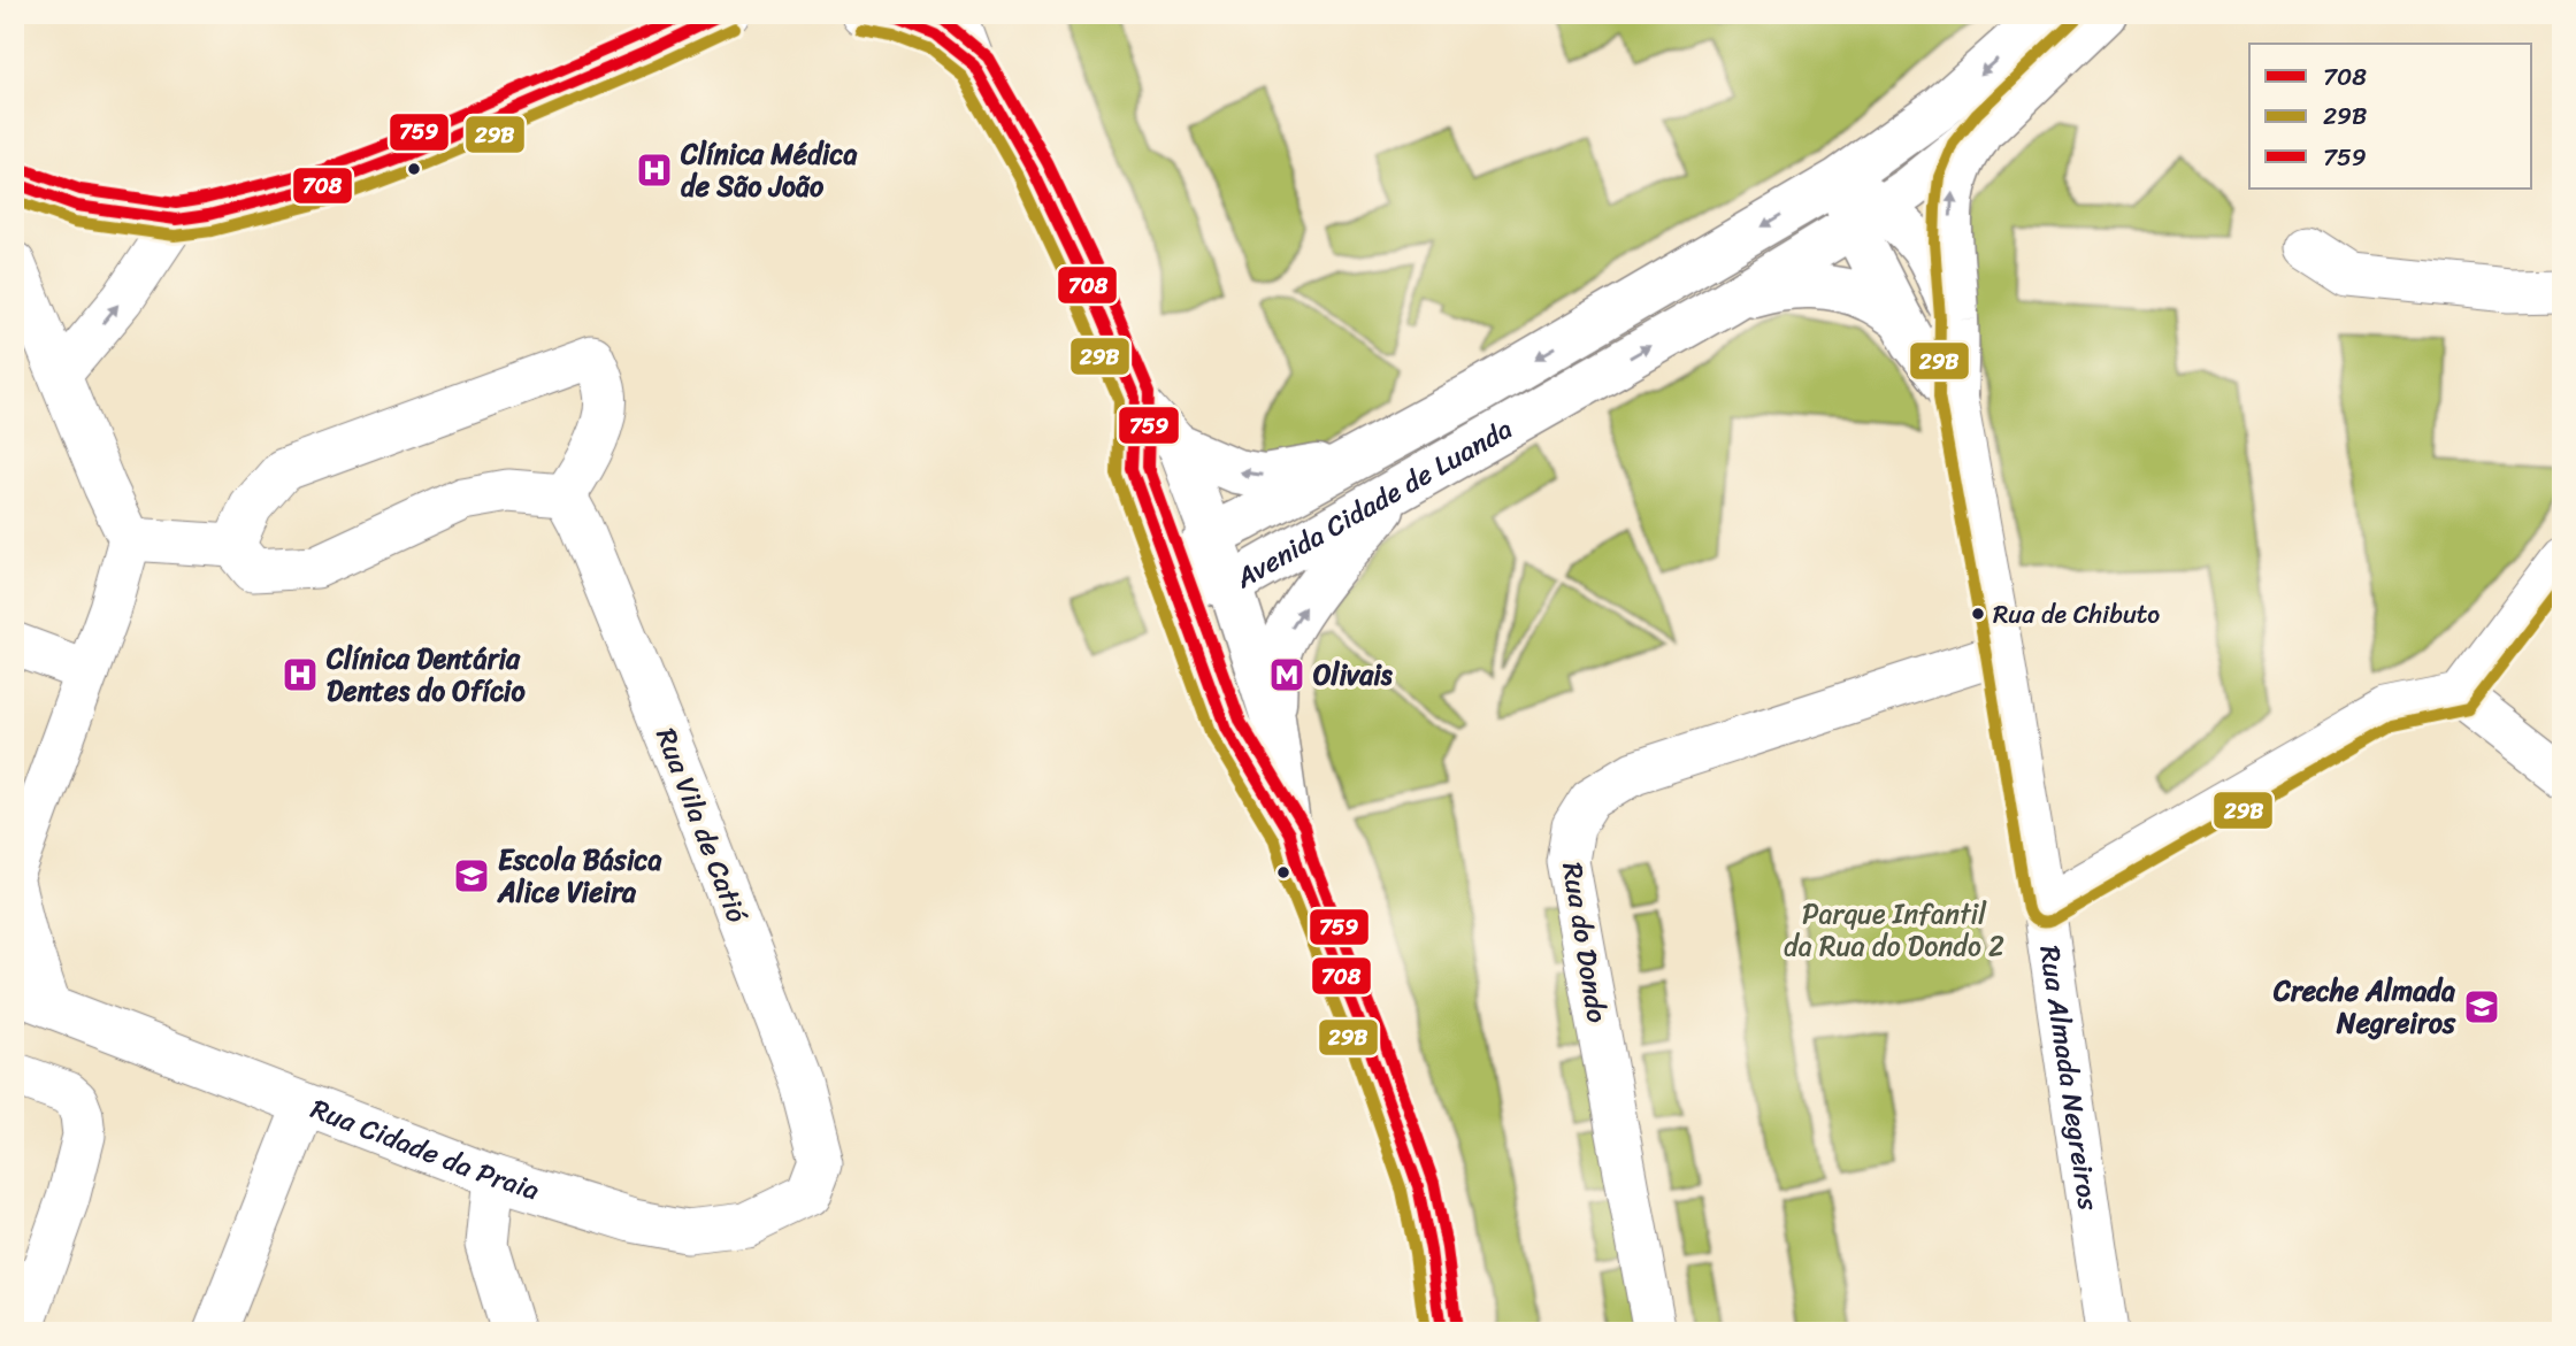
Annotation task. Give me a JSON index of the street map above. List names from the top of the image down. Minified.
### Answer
{"streets":{"main road":["Avenida Cidade de Luanda"],"street":["Rua Vila de Catió","Rua do Dondo","Rua Almada Negreiros","Rua Cidade da Praia"]},"crossings":[["Rua Vila de Catió","Rua Cidade da Praia"],["Rua do Dondo","Rua Almada Negreiros"]],"parks":["Parque Infantil da Rua do Dondo 2"],"places":{"hospital":["Clínica Médica de São João","Clínica Dentária Dentes do Ofício"],"other":["Rua de Chibuto"],"metro station":["Olivais"],"school or university":["Escola Básica Alice Vieira","Creche Almada Negreiros"]},"lines":["transit line 708","transit line 29B","transit line 759"],"legend":["708","29B","759"]}
